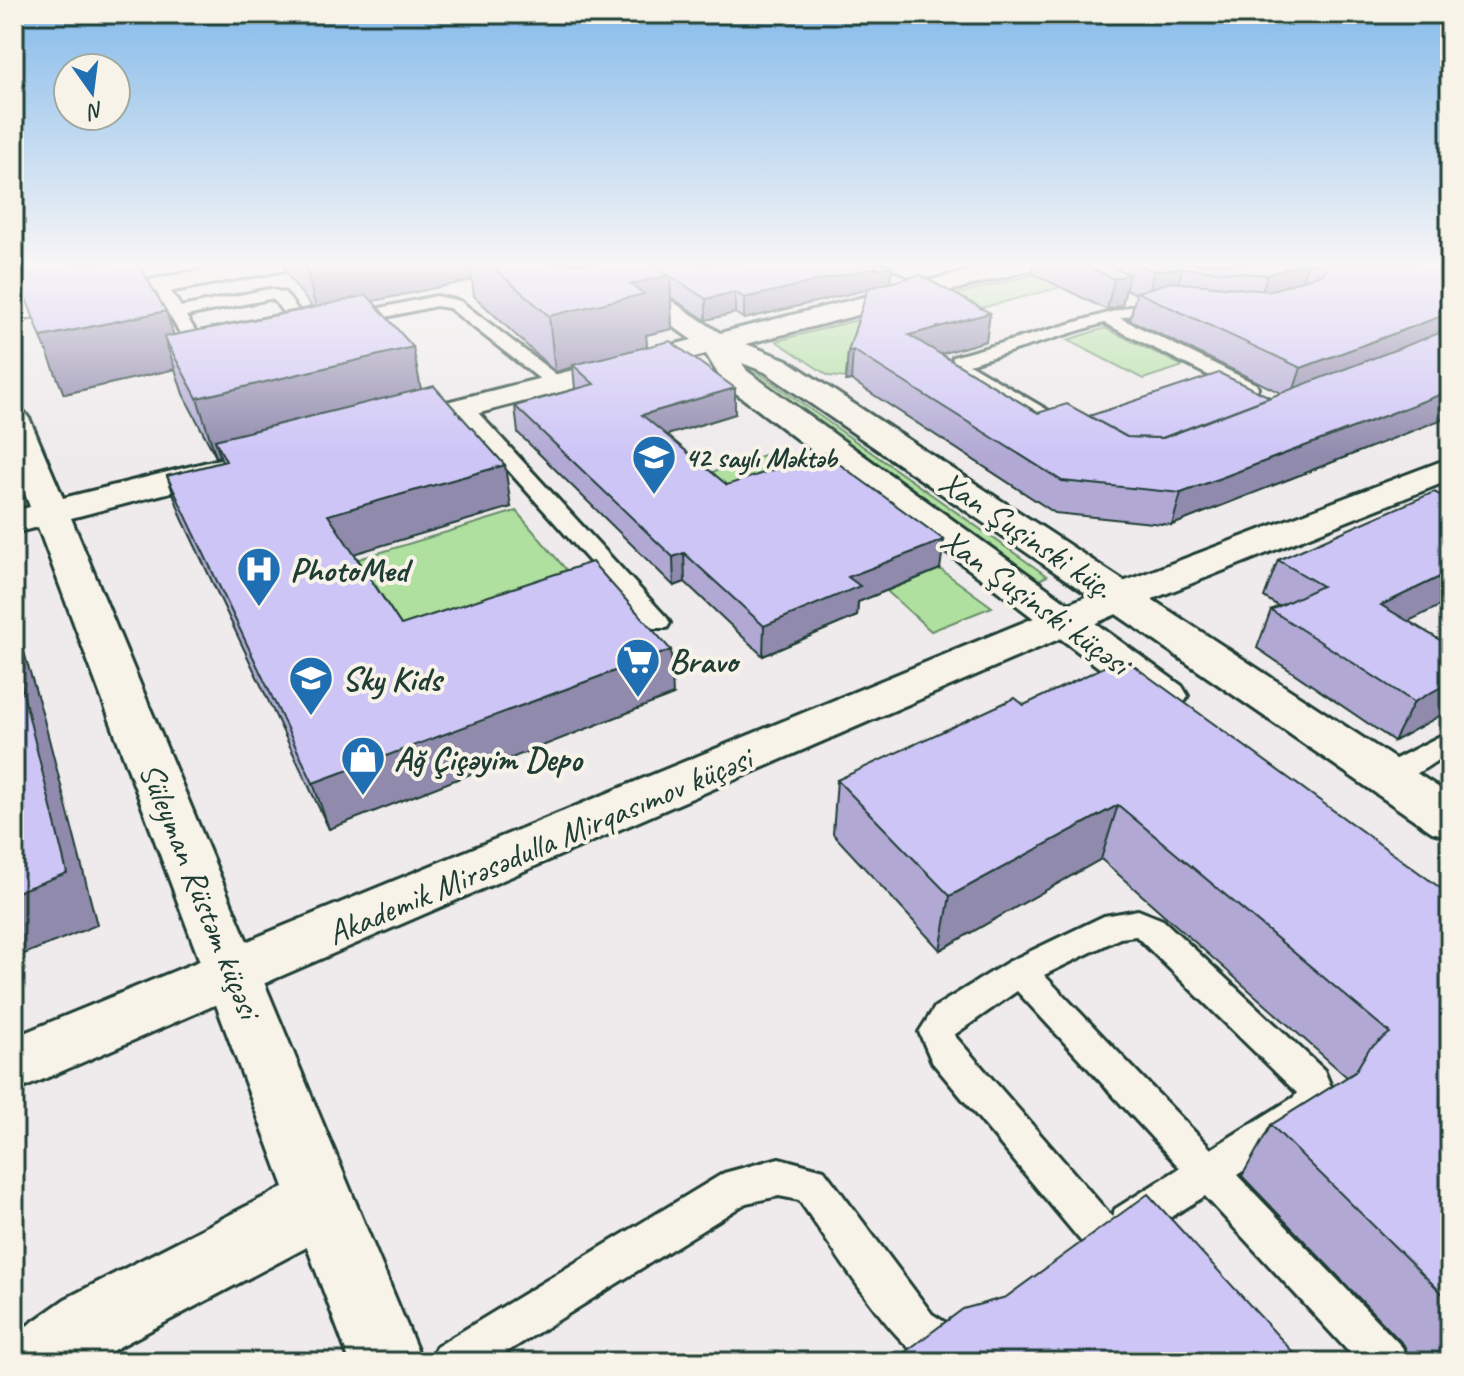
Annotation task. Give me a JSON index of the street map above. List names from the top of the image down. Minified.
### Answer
{"streets":{"street":["Xan Şuşinski küç.","Xan Şuşinski küçəsi","Akademik Mirəsədulla Mirqasımov küçəsi","Süleyman Rüstəm küçəsi"]},"crossings":[["Xan Şuşinski küç.","Xan Şuşinski küçəsi"],["Xan Şuşinski küç.","Akademik Mirəsədulla Mirqasımov küçəsi"],["Xan Şuşinski küçəsi","Akademik Mirəsədulla Mirqasımov küçəsi"],["Akademik Mirəsədulla Mirqasımov küçəsi","Süleyman Rüstəm küçəsi"]],"places":{"school or university":["42 saylı Məktəb","Sky Kids"],"hospital":["PhotoMed"],"supermarket":["Bravo"],"shop":["Ağ Çiçəyim Depo"]},"north":"bottom"}
